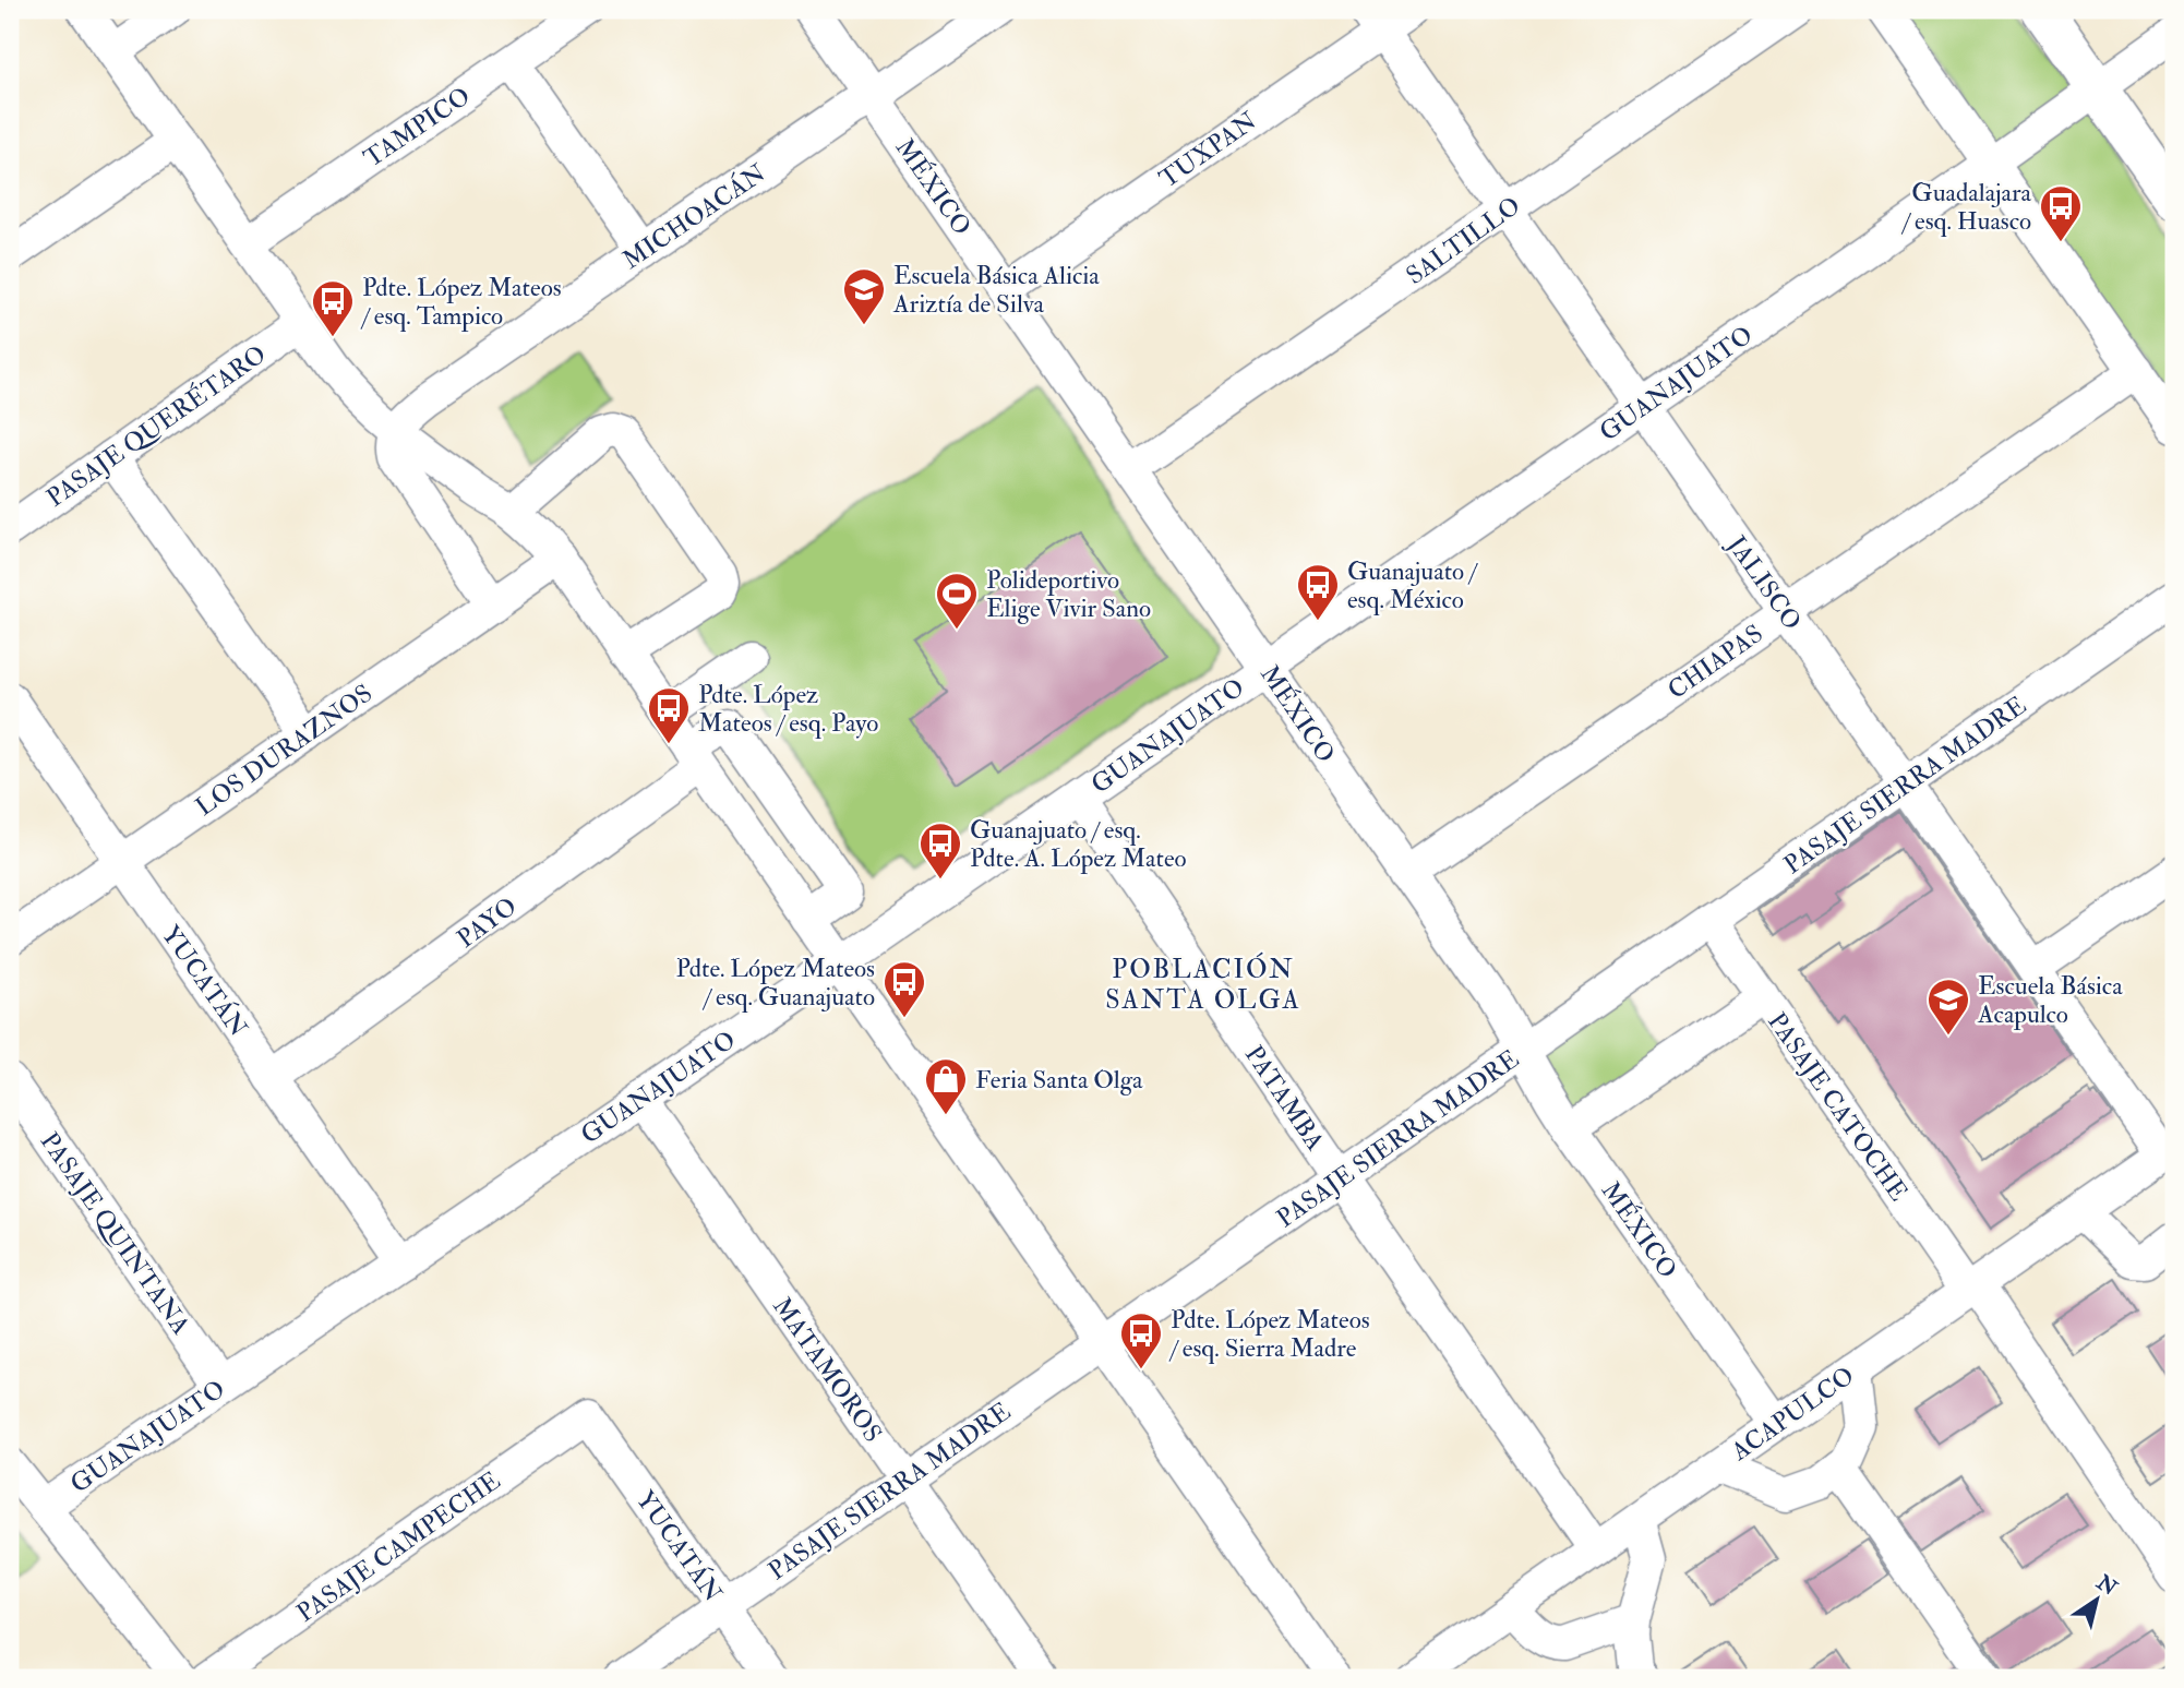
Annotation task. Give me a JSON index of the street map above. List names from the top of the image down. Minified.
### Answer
{"streets":{"street":["TAMPICO","TUXPAN","MÉXICO","MICHOACÁN","SALTILLO","GUANAJUATO","PASAJE QUERÉTARO","JALISCO","CHIAPAS","LOS DURAZNOS","PASAJE SIERRA MADRE","PAYO","YUCATÁN","PATAMBA","PASAJE CATOCHE","PASAJE QUINTANA","MATAMOROS","ACAPULCO","PASAJE CAMPECHE"]},"crossings":[["TUXPAN","MÉXICO"],["TUXPAN","JALISCO"],["MÉXICO","MICHOACÁN"],["MÉXICO","SALTILLO"],["MÉXICO","GUANAJUATO"],["MÉXICO","CHIAPAS"],["MÉXICO","PASAJE SIERRA MADRE"],["MÉXICO","ACAPULCO"],["SALTILLO","JALISCO"],["GUANAJUATO","JALISCO"],["GUANAJUATO","YUCATÁN"],["GUANAJUATO","PATAMBA"],["GUANAJUATO","PASAJE QUINTANA"],["GUANAJUATO","MATAMOROS"],["JALISCO","CHIAPAS"],["JALISCO","PASAJE SIERRA MADRE"],["JALISCO","ACAPULCO"],["LOS DURAZNOS","YUCATÁN"],["PASAJE SIERRA MADRE","YUCATÁN"],["PASAJE SIERRA MADRE","PATAMBA"],["PASAJE SIERRA MADRE","PASAJE CATOCHE"],["PASAJE SIERRA MADRE","MATAMOROS"],["PAYO","YUCATÁN"],["YUCATÁN","PASAJE CAMPECHE"],["PATAMBA","ACAPULCO"],["PASAJE CATOCHE","ACAPULCO"]],"districts":["POBLACIÓN SANTA OLGA"],"places":{"bus stop":["Guadalajara / esq. Huasco","Pdte. López Mateos / esq. Tampico","Guanajuato / esq. México","Pdte. López Mateos / esq. Payo","Guanajuato / esq. Pdte. A. López Mateo","Pdte. López Mateos / esq. Guanajuato","Pdte. López Mateos / esq. Sierra Madre"],"school or university":["Escuela Básica Alicia Ariztía de Silva","Escuela Básica Acapulco"],"sports":["Polideportivo Elige Vivir Sano"],"shop":["Feria Santa Olga"]},"north":"top right"}
